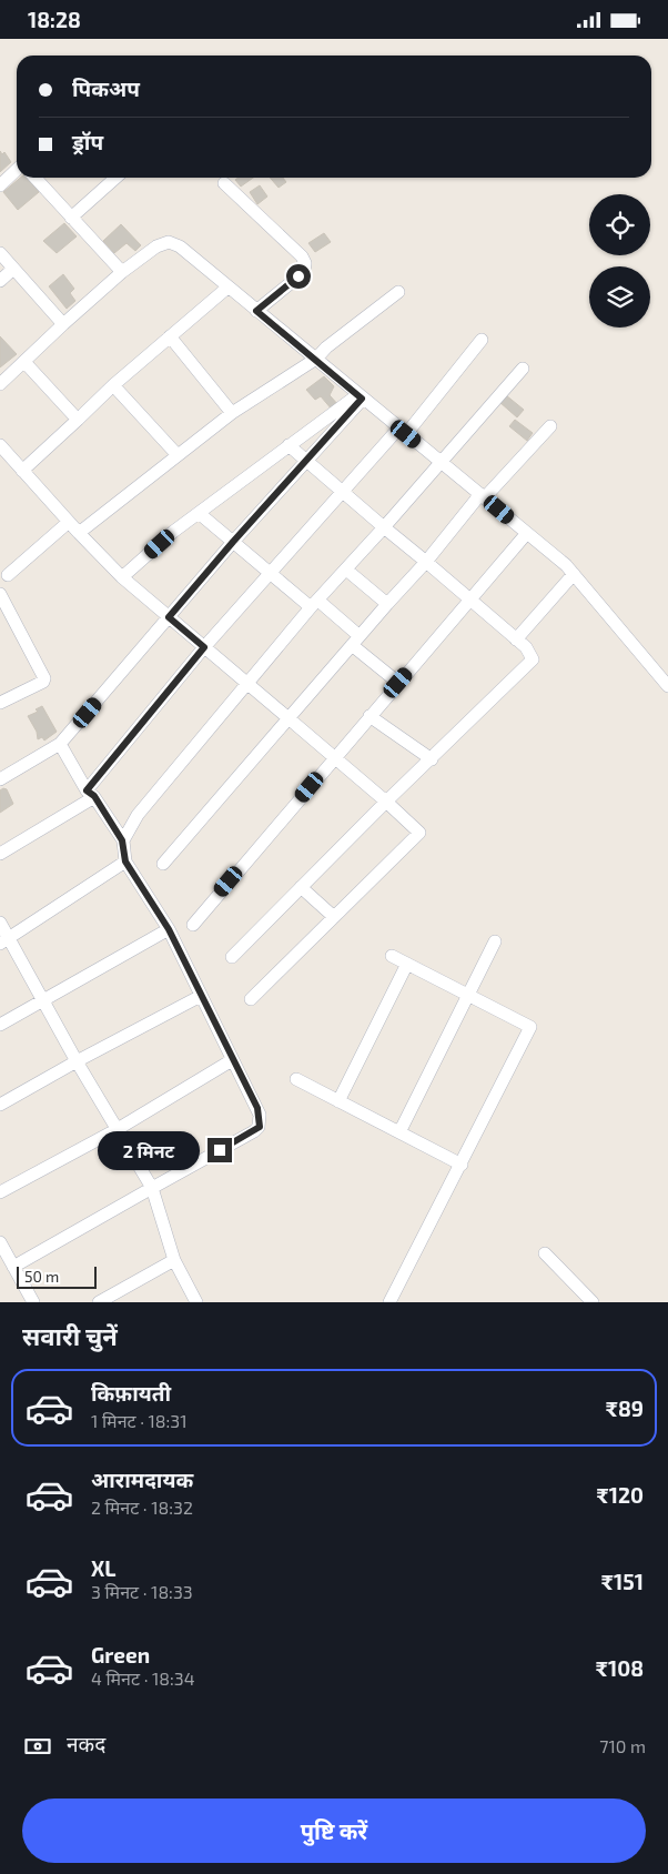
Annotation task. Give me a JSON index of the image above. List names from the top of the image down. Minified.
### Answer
{"scale_bar":"50 m","page":{"status":"18:28","banner":["पिकअप","ड्रॉप"],"bubble":"2 मिनट","scale":"50 m","heading":"सवारी चुनें","list":[{"name":"किफ़ायती","note":"1 मिनट · 18:31","value":"₹89"},{"name":"आरामदायक","note":"2 मिनट · 18:32","value":"₹120"},{"name":"XL","note":"3 मिनट · 18:33","value":"₹151"},{"name":"Green","note":"4 मिनट · 18:34","value":"₹108"}],"pay":["नकद","710 m"],"buttons":"पुष्टि करें"}}
